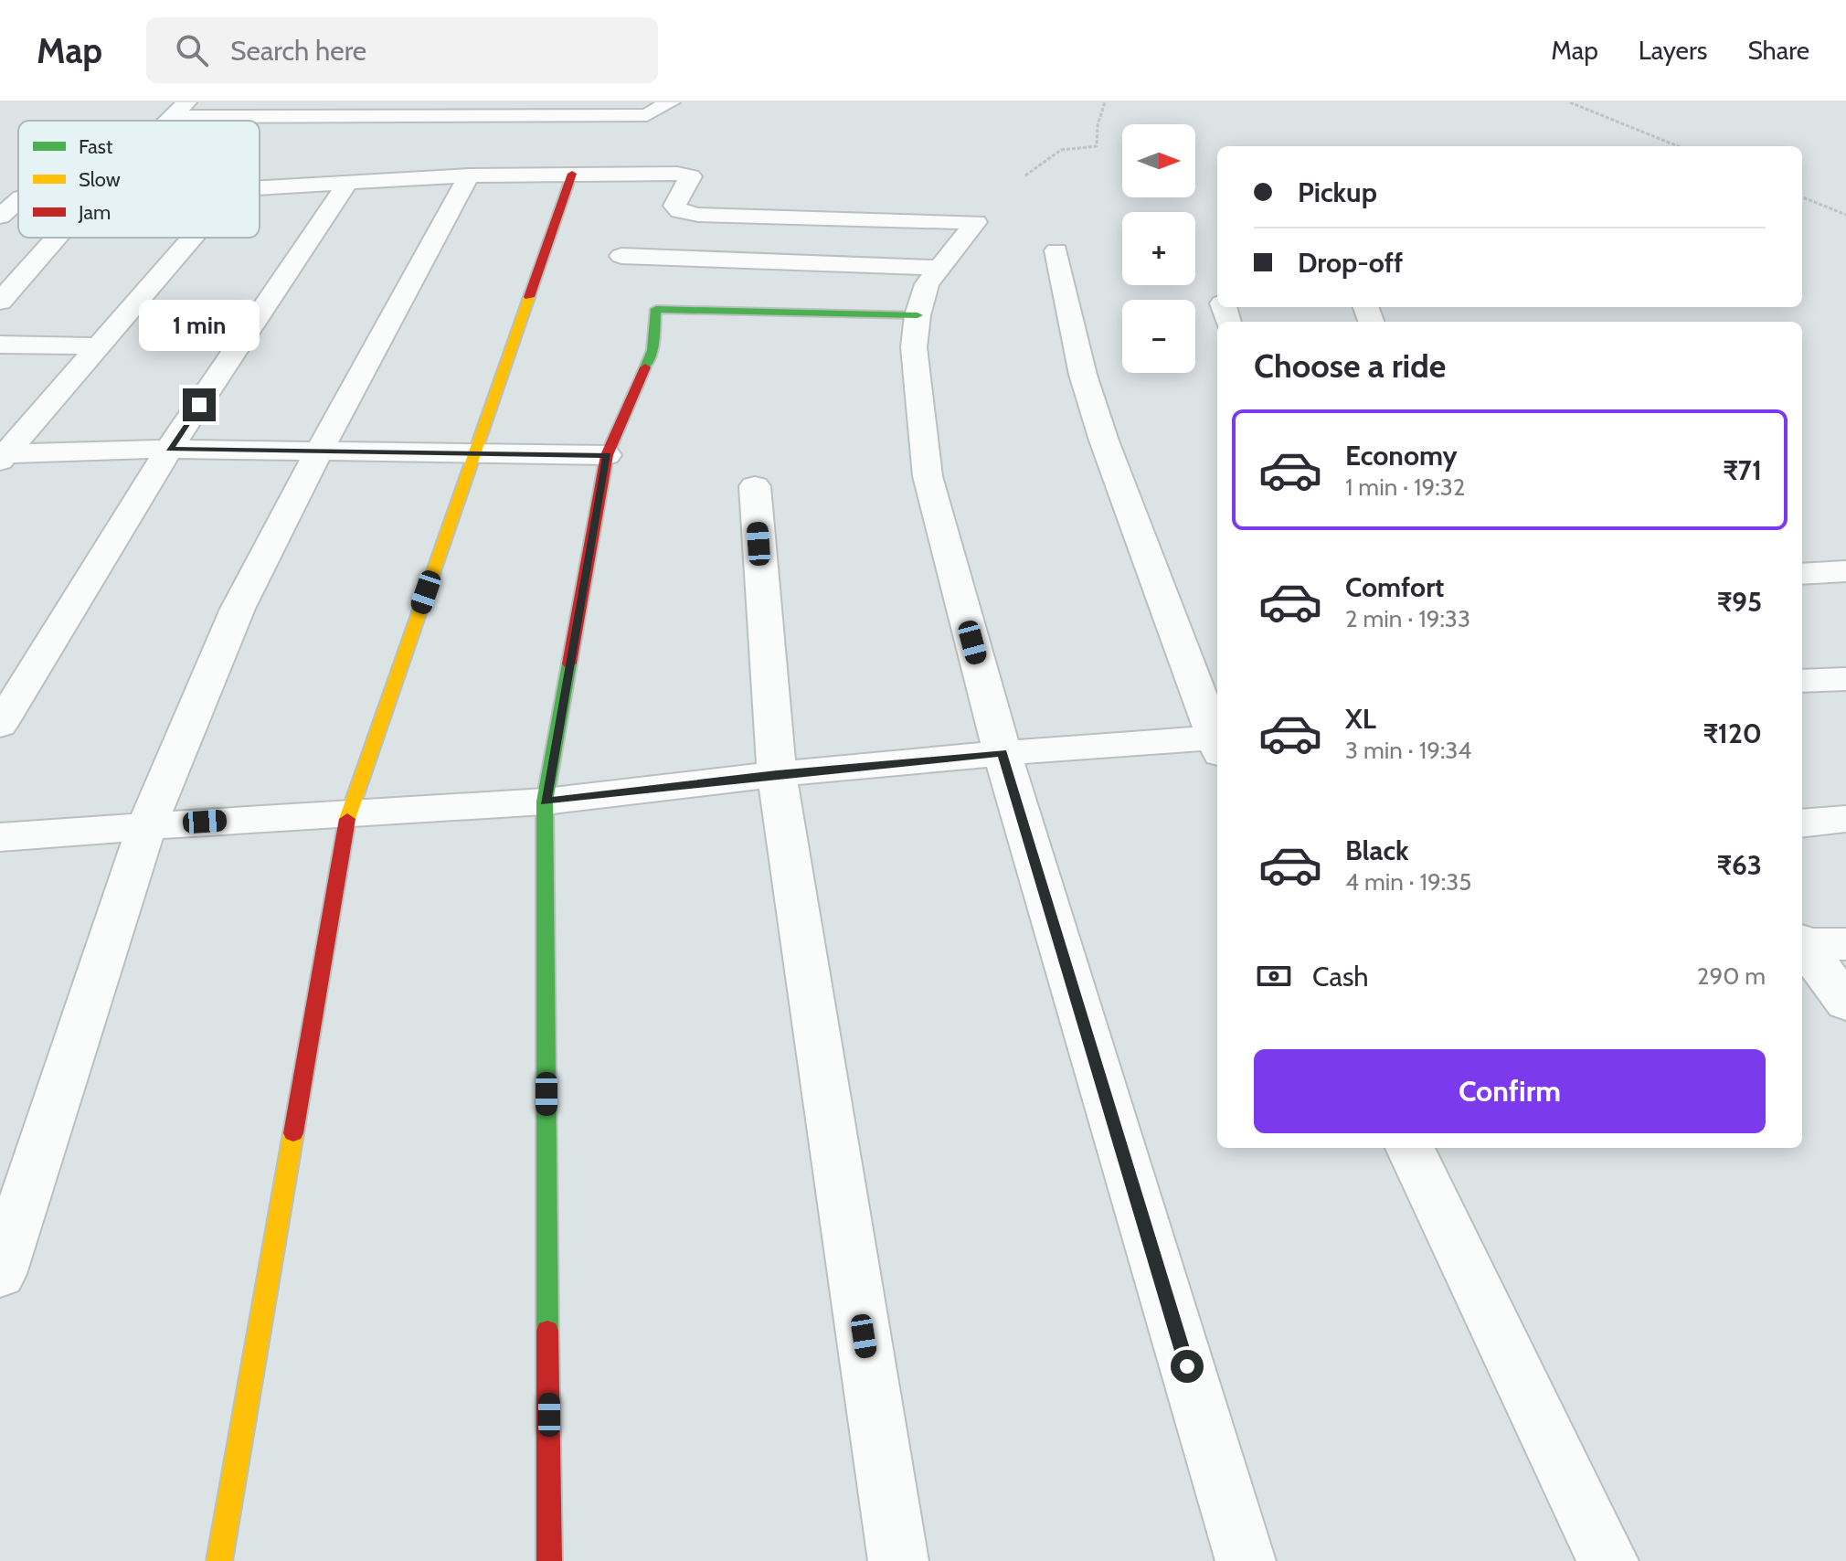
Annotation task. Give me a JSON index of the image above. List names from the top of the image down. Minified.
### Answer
{"legend":["Fast","Slow","Jam"],"north":"right","page":{"header":"Map","search":"Search here","nav":["Map","Layers","Share"],"map_buttons":["+","−"],"banner":["Pickup","Drop-off"],"bubble":"1 min","heading":"Choose a ride","list":[{"name":"Economy","note":"1 min · 19:32","value":"₹71"},{"name":"Comfort","note":"2 min · 19:33","value":"₹95"},{"name":"XL","note":"3 min · 19:34","value":"₹120"},{"name":"Black","note":"4 min · 19:35","value":"₹63"}],"pay":["Cash","290 m"],"buttons":"Confirm"}}
